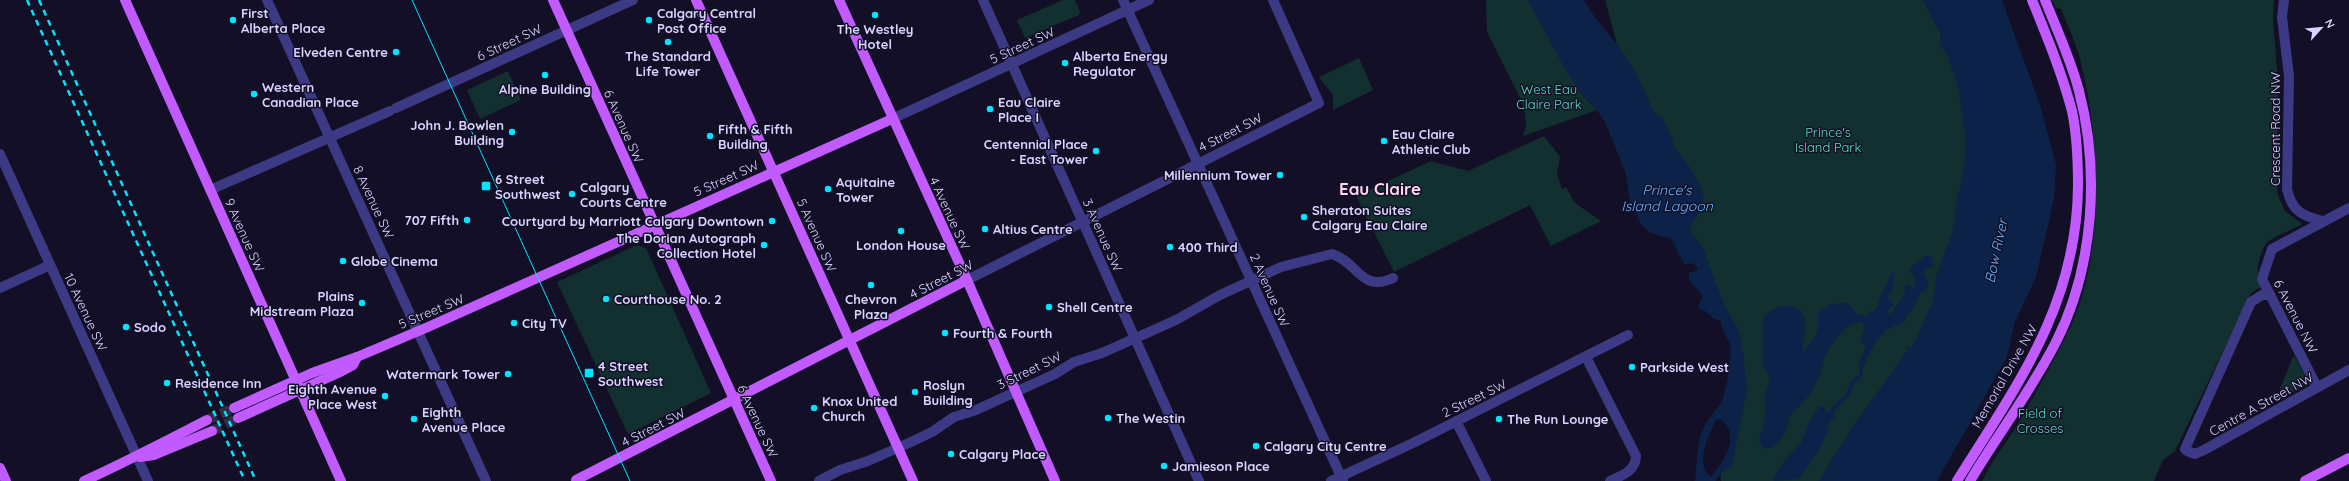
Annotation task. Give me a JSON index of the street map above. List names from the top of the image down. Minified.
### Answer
{"streets":{"main road":["5 Street SW","6 Avenue SW","4 Street SW","4 Avenue SW","9 Avenue SW","5 Avenue SW","Memorial Drive NW"],"street":["6 Street SW","Crescent Road NW","8 Avenue SW","3 Avenue SW","2 Avenue SW","10 Avenue SW","6 Avenue NW","3 Street SW","2 Street SW","Centre A Street NW"]},"crossings":[["6 Street SW","6 Avenue SW"],["6 Street SW","8 Avenue SW"],["6 Street SW","9 Avenue SW"],["5 Street SW","6 Avenue SW"],["5 Street SW","8 Avenue SW"],["5 Street SW","4 Avenue SW"],["5 Street SW","9 Avenue SW"],["5 Street SW","5 Avenue SW"],["5 Street SW","3 Avenue SW"],["5 Street SW","2 Avenue SW"],["6 Avenue SW","4 Street SW"],["Crescent Road NW","6 Avenue NW"],["4 Street SW","4 Avenue SW"],["4 Street SW","5 Avenue SW"],["4 Street SW","3 Avenue SW"],["4 Street SW","2 Avenue SW"],["4 Avenue SW","3 Street SW"],["5 Avenue SW","3 Street SW"],["3 Avenue SW","3 Street SW"],["2 Avenue SW","3 Street SW"],["2 Avenue SW","2 Street SW"],["6 Avenue NW","Centre A Street NW"]],"districts":["Eau Claire"],"water":["Prince's Island Lagoon","Bow River"],"parks":["West Eau Claire Park","Prince's Island Park","Field of Crosses"],"places":{"other":["The Westley Hotel","First Alberta Place","Calgary Central Post Office","The Standard Life Tower","Elveden Centre","Alberta Energy Regulator","Alpine Building","Western Canadian Place","Eau Claire Place I","John J. Bowlen Building","Fifth & Fifth Building","Eau Claire Athletic Club","Centennial Place - East Tower","Millennium Tower","Aquitaine Tower","Calgary Courts Centre","Sheraton Suites Calgary Eau Claire","707 Fifth","Courtyard by Marriott Calgary Downtown","Altius Centre","London House","The Dorian Autograph Collection Hotel","400 Third","Globe Cinema","Chevron Plaza","Courthouse No. 2","Plains Midstream Plaza","Shell Centre","City TV","Sodo","Fourth & Fourth","Parkside West","Watermark Tower","Residence Inn","Roslyn Building","Eighth Avenue Place West","Knox United Church","The Westin","Eighth Avenue Place","The Run Lounge","Calgary City Centre","Calgary Place","Jamieson Place"],"transit":["6 Street Southwest","4 Street Southwest"]},"north":"top right"}
